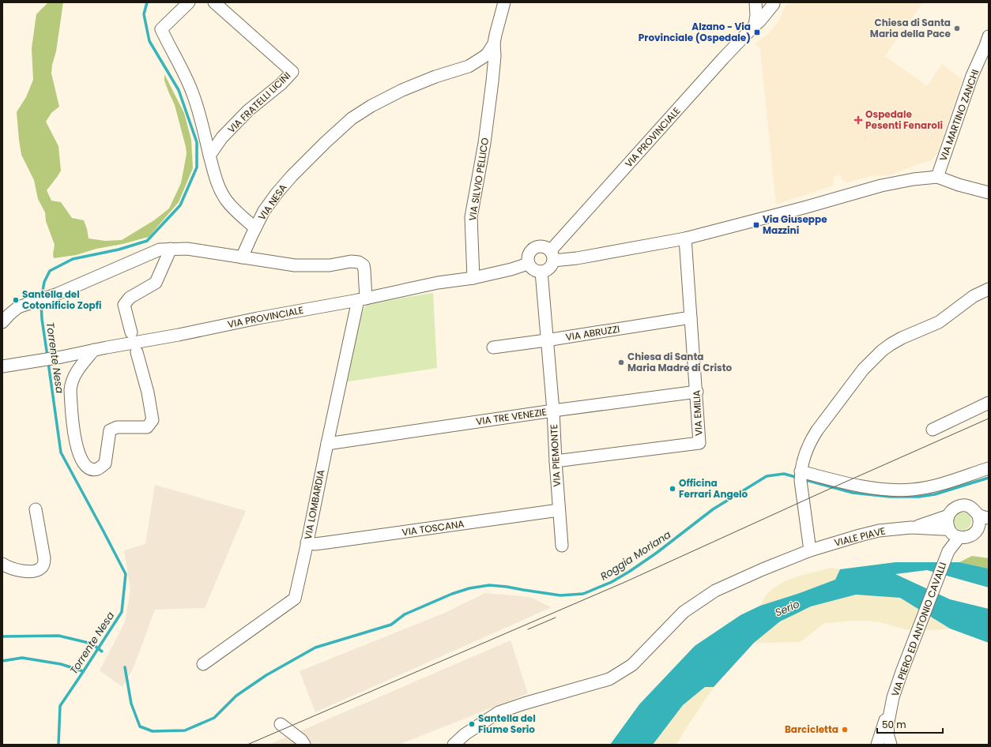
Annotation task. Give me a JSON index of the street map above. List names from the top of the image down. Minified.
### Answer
{"streets":{"street":["VIA FRATELLI LICINI","VIA MARTINO ZANCHI","VIA PROVINCIALE","VIA SILVIO PELLICO","VIA NESA","VIA ABRUZZI","VIA EMILIA","VIA TRE VENEZIE","VIA PIEMONTE","VIA LOMBARDIA","VIA TOSCANA","VIALE PIAVE","VIA PIERO ED ANTONIO CAVALLI"]},"crossings":[["VIA PROVINCIALE","VIA SILVIO PELLICO"],["VIA PROVINCIALE","VIA PIEMONTE"],["VIA PROVINCIALE","VIA LOMBARDIA"],["VIA SILVIO PELLICO","VIA NESA"],["VIA NESA","VIA LOMBARDIA"],["VIA ABRUZZI","VIA EMILIA"],["VIA ABRUZZI","VIA PIEMONTE"],["VIA EMILIA","VIA TRE VENEZIE"],["VIA EMILIA","VIA PIEMONTE"],["VIA TRE VENEZIE","VIA PIEMONTE"],["VIA TRE VENEZIE","VIA LOMBARDIA"],["VIA PIEMONTE","VIA TOSCANA"],["VIA LOMBARDIA","VIA TOSCANA"],["VIALE PIAVE","VIA PIERO ED ANTONIO CAVALLI"]],"water":["Torrente Nesa","Roggia Morlana","Serio"],"places":{"other":["Chiesa di Santa Maria della Pace","Santella del Cotonificio Zopfi","Chiesa di Santa Maria Madre di Cristo","Officina Ferrari Angelo","Santella del Fiume Serio","Barcicletta"],"transit":["Alzano - Via Provinciale (Ospedale)","Via Giuseppe Mazzini"],"health":["Ospedale Pesenti Fenaroli"]},"scale_bar":"50 m"}
